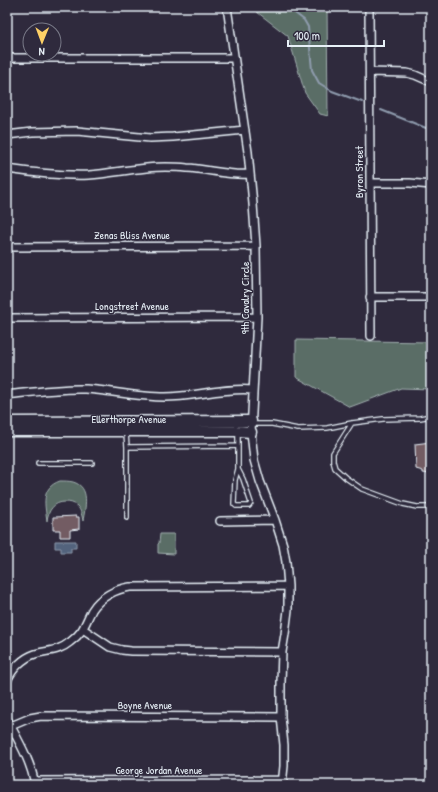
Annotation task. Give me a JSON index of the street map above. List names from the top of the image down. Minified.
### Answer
{"streets":{"street":["Byron Street","Zenas Bliss Avenue","9th Cavalry Circle","Longstreet Avenue","Ellerthorpe Avenue","Boyne Avenue","George Jordan Avenue"]},"crossings":[["Zenas Bliss Avenue","9th Cavalry Circle"],["9th Cavalry Circle","Longstreet Avenue"],["9th Cavalry Circle","Ellerthorpe Avenue"],["9th Cavalry Circle","Boyne Avenue"],["9th Cavalry Circle","George Jordan Avenue"]],"scale_bar":"100 m","north":"bottom"}
